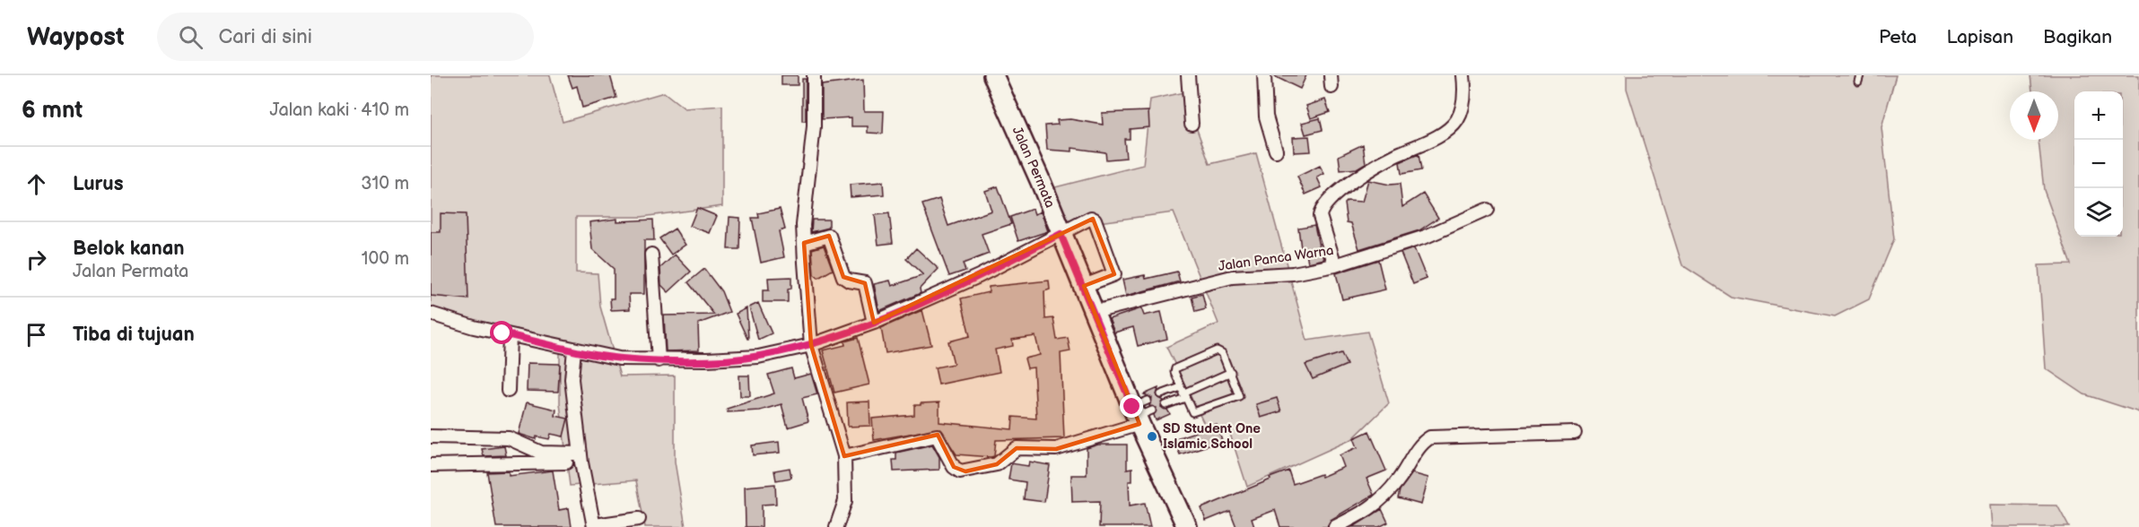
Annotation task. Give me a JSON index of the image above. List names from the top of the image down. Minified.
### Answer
{"streets":{"main road":["Jalan Permata"],"street":["Jalan Panca Warna"]},"crossings":[["Jalan Permata","Jalan Panca Warna"]],"places":["SD Student One Islamic School"],"north":"bottom","page":{"header":"Waypost","search":"Cari di sini","nav":["Peta","Lapisan","Bagikan"],"heading":["6 mnt","Jalan kaki · 410 m"],"map_buttons":["+","−"],"list":[["Lurus","310 m"],["Belok kanan","Jalan Permata","100 m"],"Tiba di tujuan"]}}
